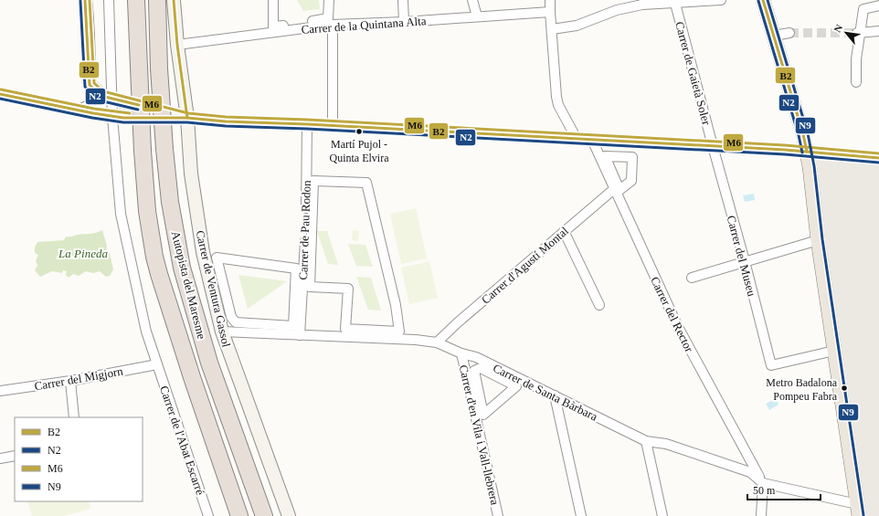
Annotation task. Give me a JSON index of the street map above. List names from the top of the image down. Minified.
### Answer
{"streets":{"highway":["Autopista del Maresme"],"street":["Carrer de la Quintana Alta","Carrer de Gaietà Soler","Carrer de Pau Rodon","Carrer del Museu","Carrer d'Agustí Montal","Carrer de Ventura Gassol","Carrer del Rector","Carrer del Migjorn","Carrer de Santa Bàrbara","Carrer d'en Vila i Vall-llebrera","Carrer de l'Abat Escarré"]},"crossings":[["Carrer de la Quintana Alta","Carrer de Ventura Gassol"],["Carrer de Gaietà Soler","Carrer del Museu"],["Carrer de Pau Rodon","Carrer de Santa Bàrbara"],["Carrer d'Agustí Montal","Carrer del Rector"],["Carrer d'Agustí Montal","Carrer de Santa Bàrbara"],["Carrer de Ventura Gassol","Carrer de Santa Bàrbara"],["Carrer del Rector","Carrer de Santa Bàrbara"],["Carrer del Migjorn","Carrer de l'Abat Escarré"],["Carrer de Santa Bàrbara","Carrer d'en Vila i Vall-llebrera"]],"parks":["La Pineda"],"places":["Martí Pujol - Quinta Elvira","Metro Badalona Pompeu Fabra"],"lines":["transit line B2","transit line M6","transit line N9","transit line N2"],"legend":["B2","N2","M6","N9"],"scale_bar":"50 m","north":"top left"}
